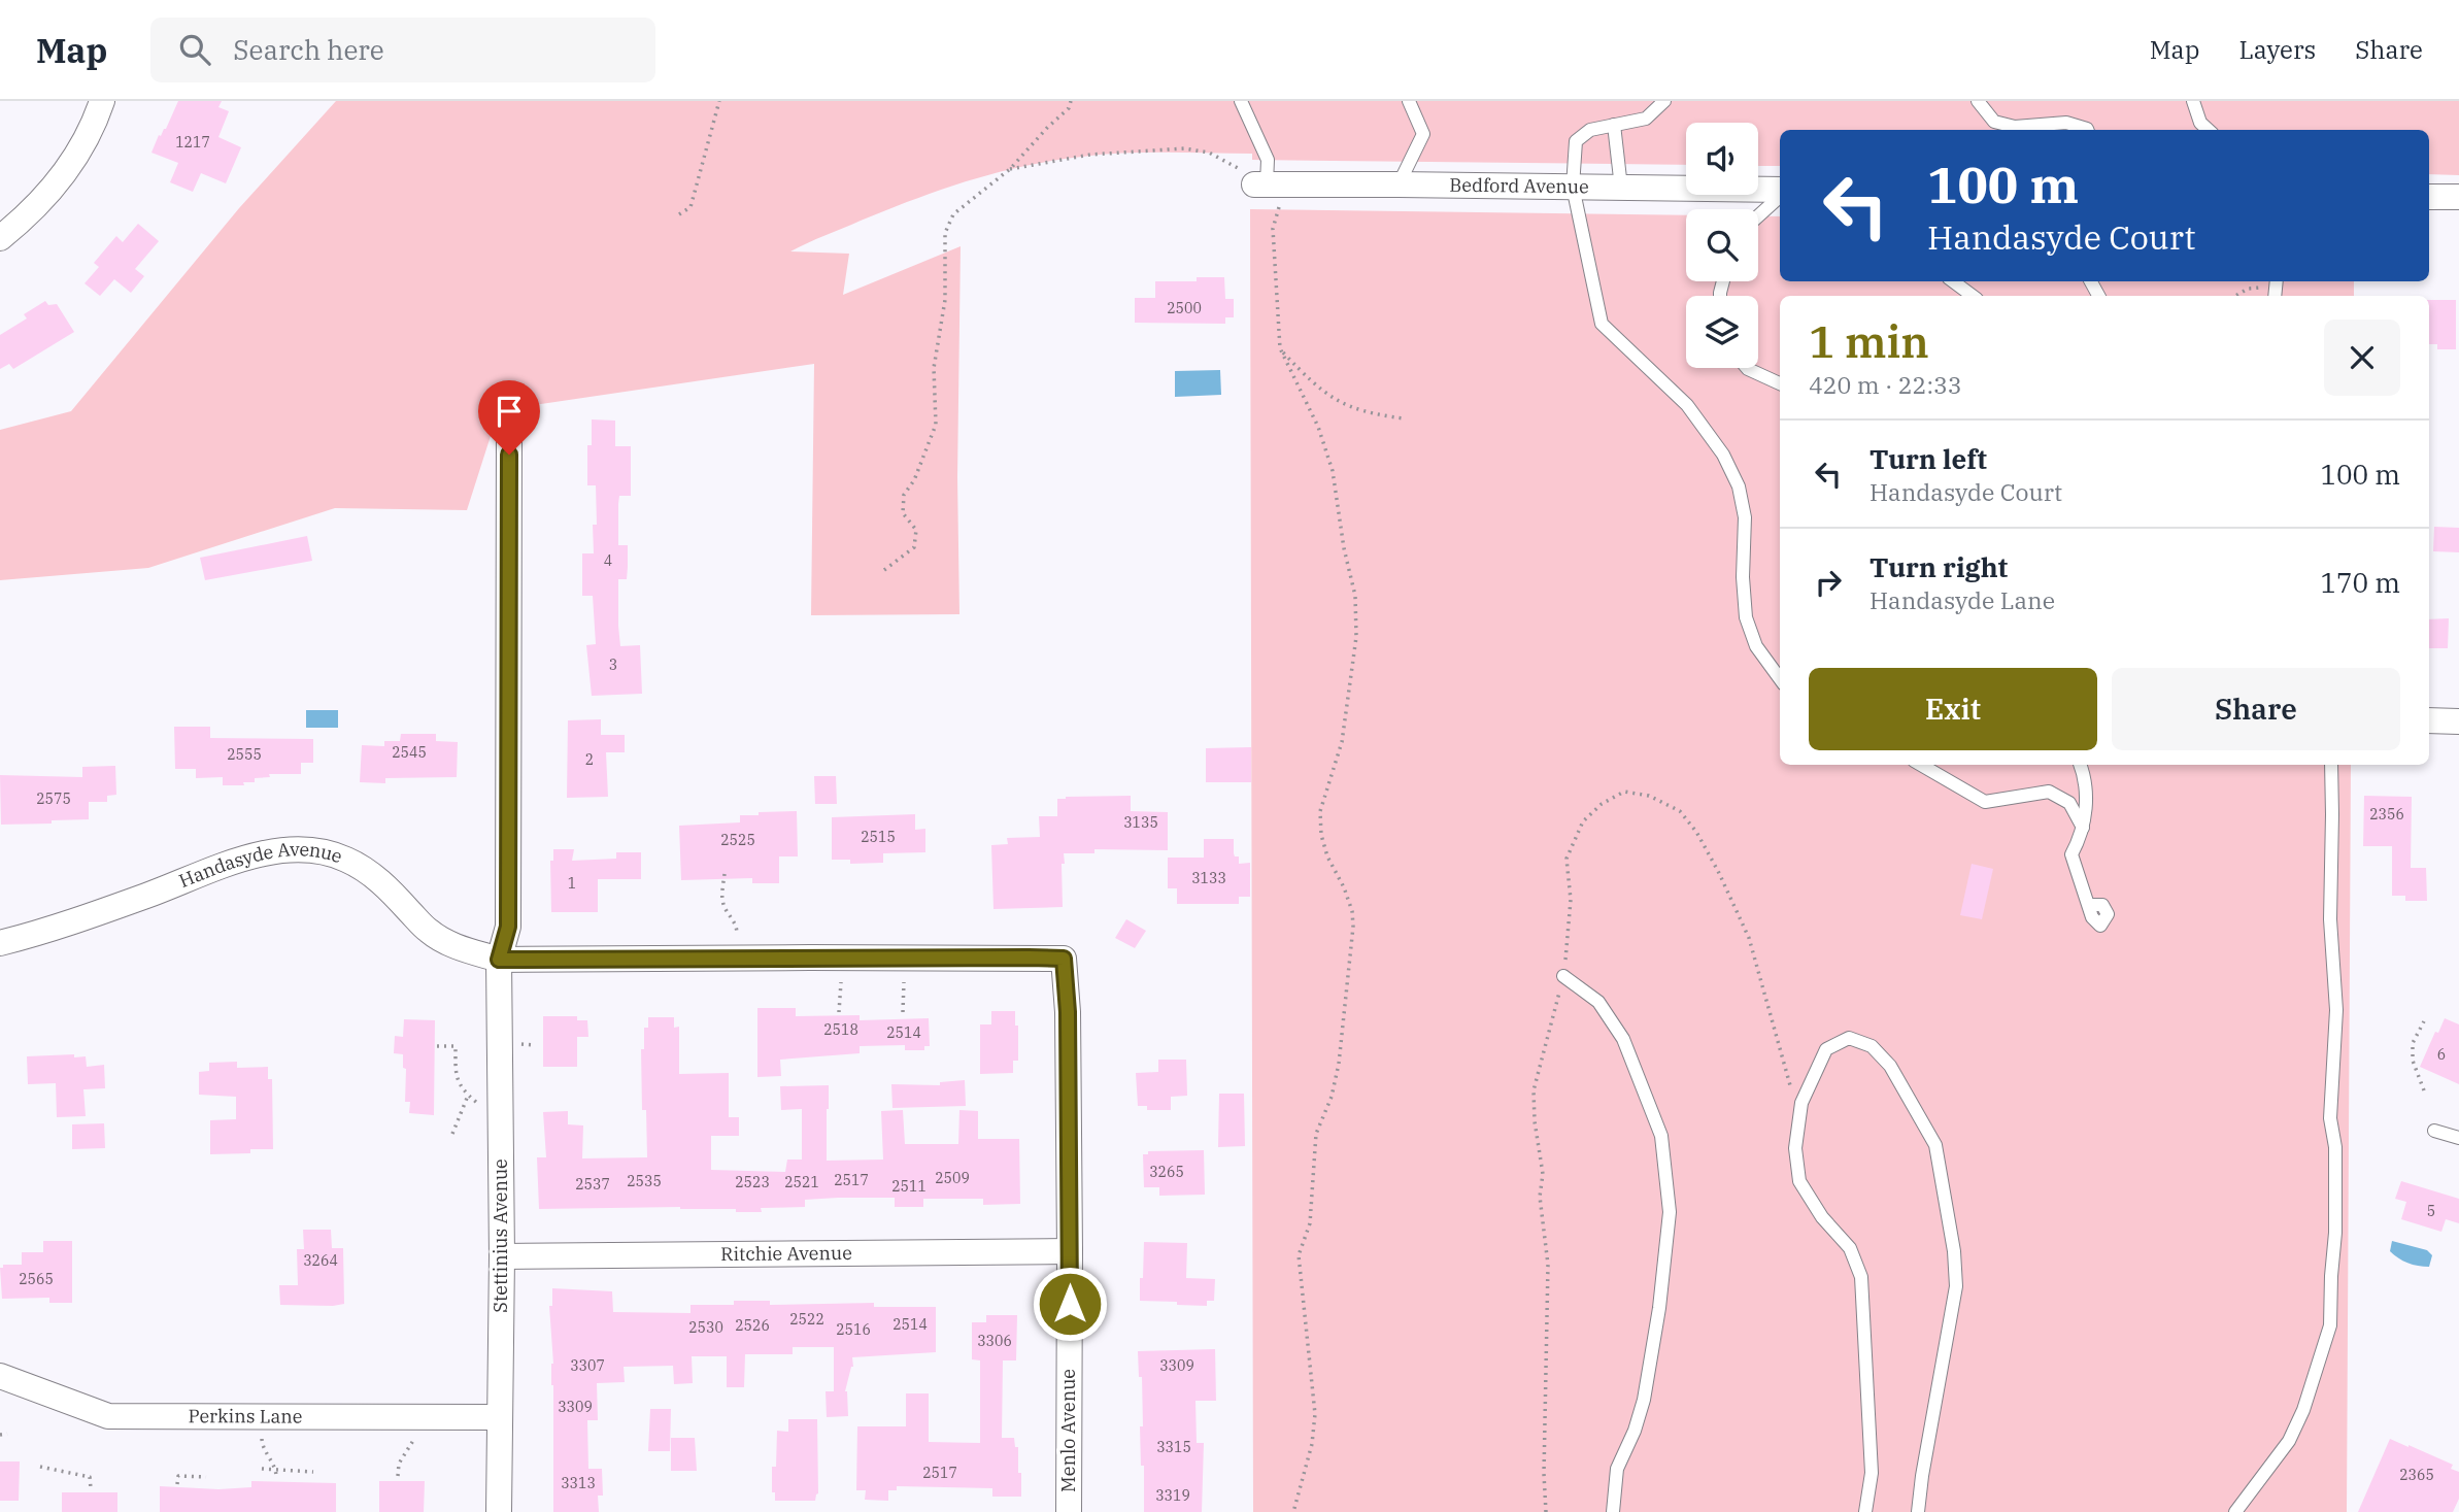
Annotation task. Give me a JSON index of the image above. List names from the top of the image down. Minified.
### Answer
{"streets":{"street":["Bedford Avenue","Handasyde Avenue","Stettinius Avenue","Ritchie Avenue","Perkins Lane","Menlo Avenue"]},"crossings":[["Handasyde Avenue","Stettinius Avenue"],["Handasyde Avenue","Menlo Avenue"],["Stettinius Avenue","Ritchie Avenue"],["Stettinius Avenue","Perkins Lane"],["Ritchie Avenue","Menlo Avenue"]],"house_numbers":["1217","2500","4","3","2545","2555","2","2575","2356","3135","2515","2525","3133","1","2518","2514","6","3265","2509","2517","2535","2523","2521","2537","2511","5","3264","2565","2522","2514","2526","2530","2516","3306","3307","3309","3309","3315","2517","2365","3313","3319"],"page":{"header":"Map","search":"Search here","nav":["Map","Layers","Share"],"turn":["100 m","Handasyde Court"],"heading":["1 min","420 m · 22:33"],"list":[{"name":"Turn left","note":"Handasyde Court","value":"100 m"},{"name":"Turn right","note":"Handasyde Lane","value":"170 m"}],"buttons":["Exit","Share"]}}
